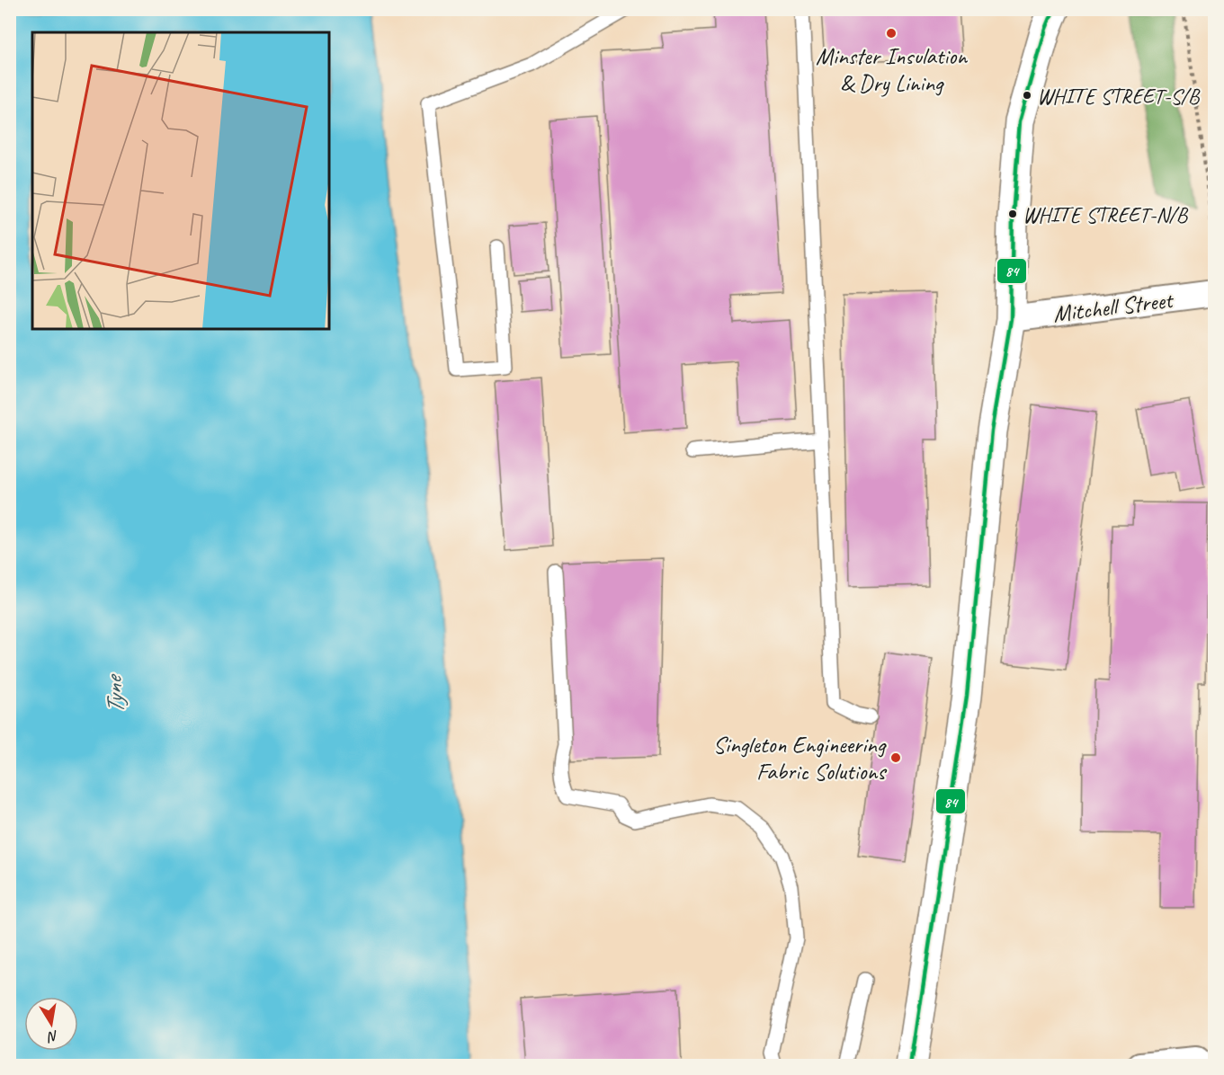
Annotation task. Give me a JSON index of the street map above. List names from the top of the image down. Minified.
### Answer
{"streets":{"street":["Mitchell Street"]},"water":["Tyne"],"places":["Minster Insulation & Dry Lining","WHITE STREET-S/B","WHITE STREET-N/B","Singleton Engineering Fabric Solutions"],"lines":["transit line 84"],"north":"bottom"}
